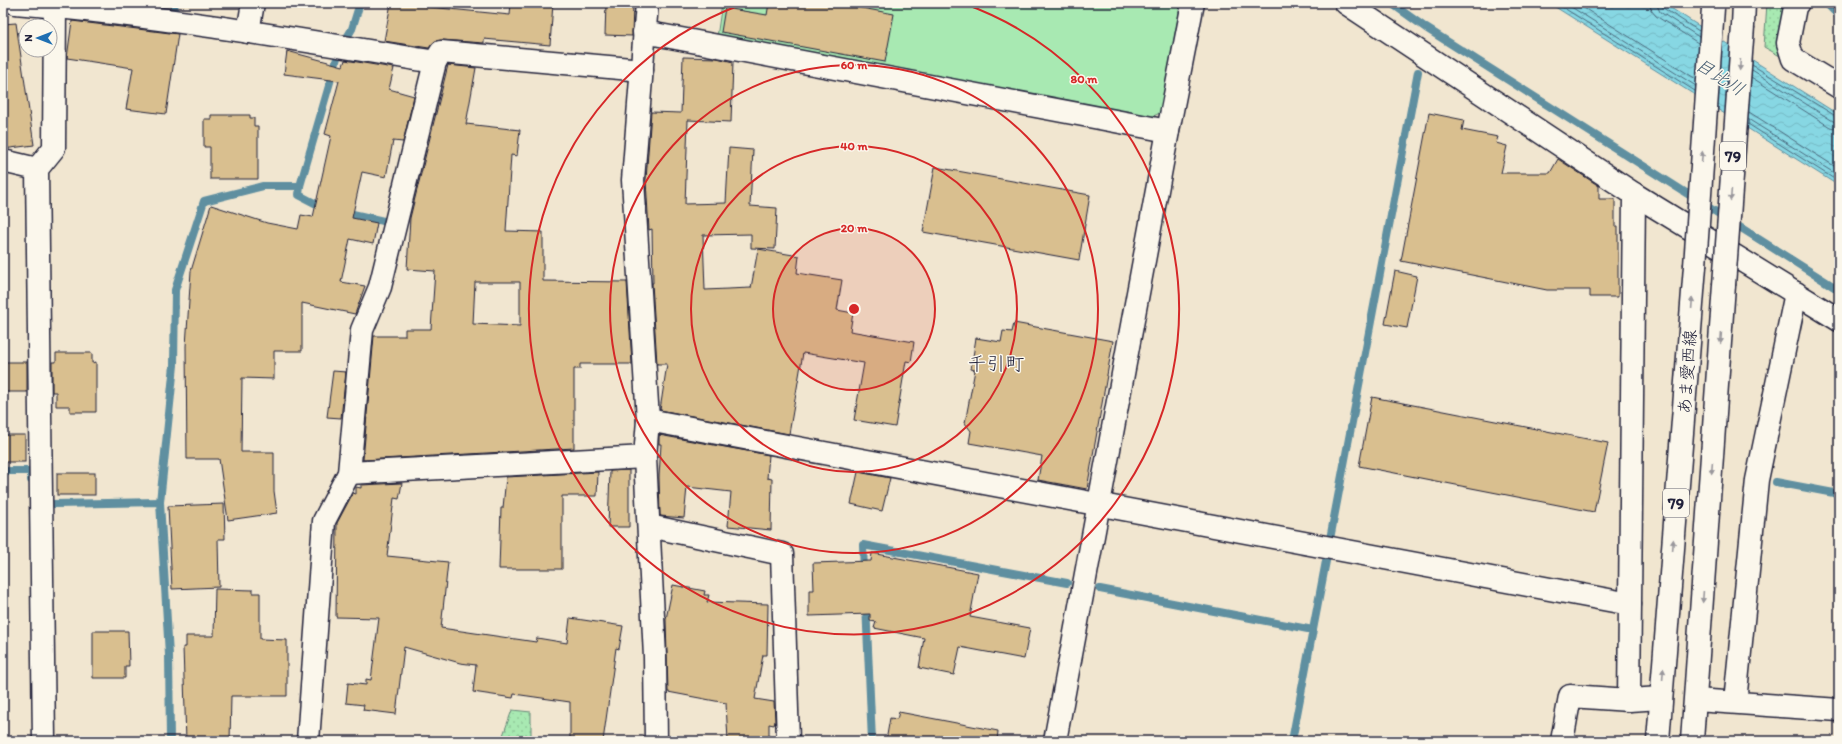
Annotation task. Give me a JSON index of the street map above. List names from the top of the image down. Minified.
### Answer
{"streets":{"street":["79","あま愛西線"]},"districts":["千引町"],"water":["目比川"],"north":"left","rings":["60 m","80 m","40 m","20 m"]}
